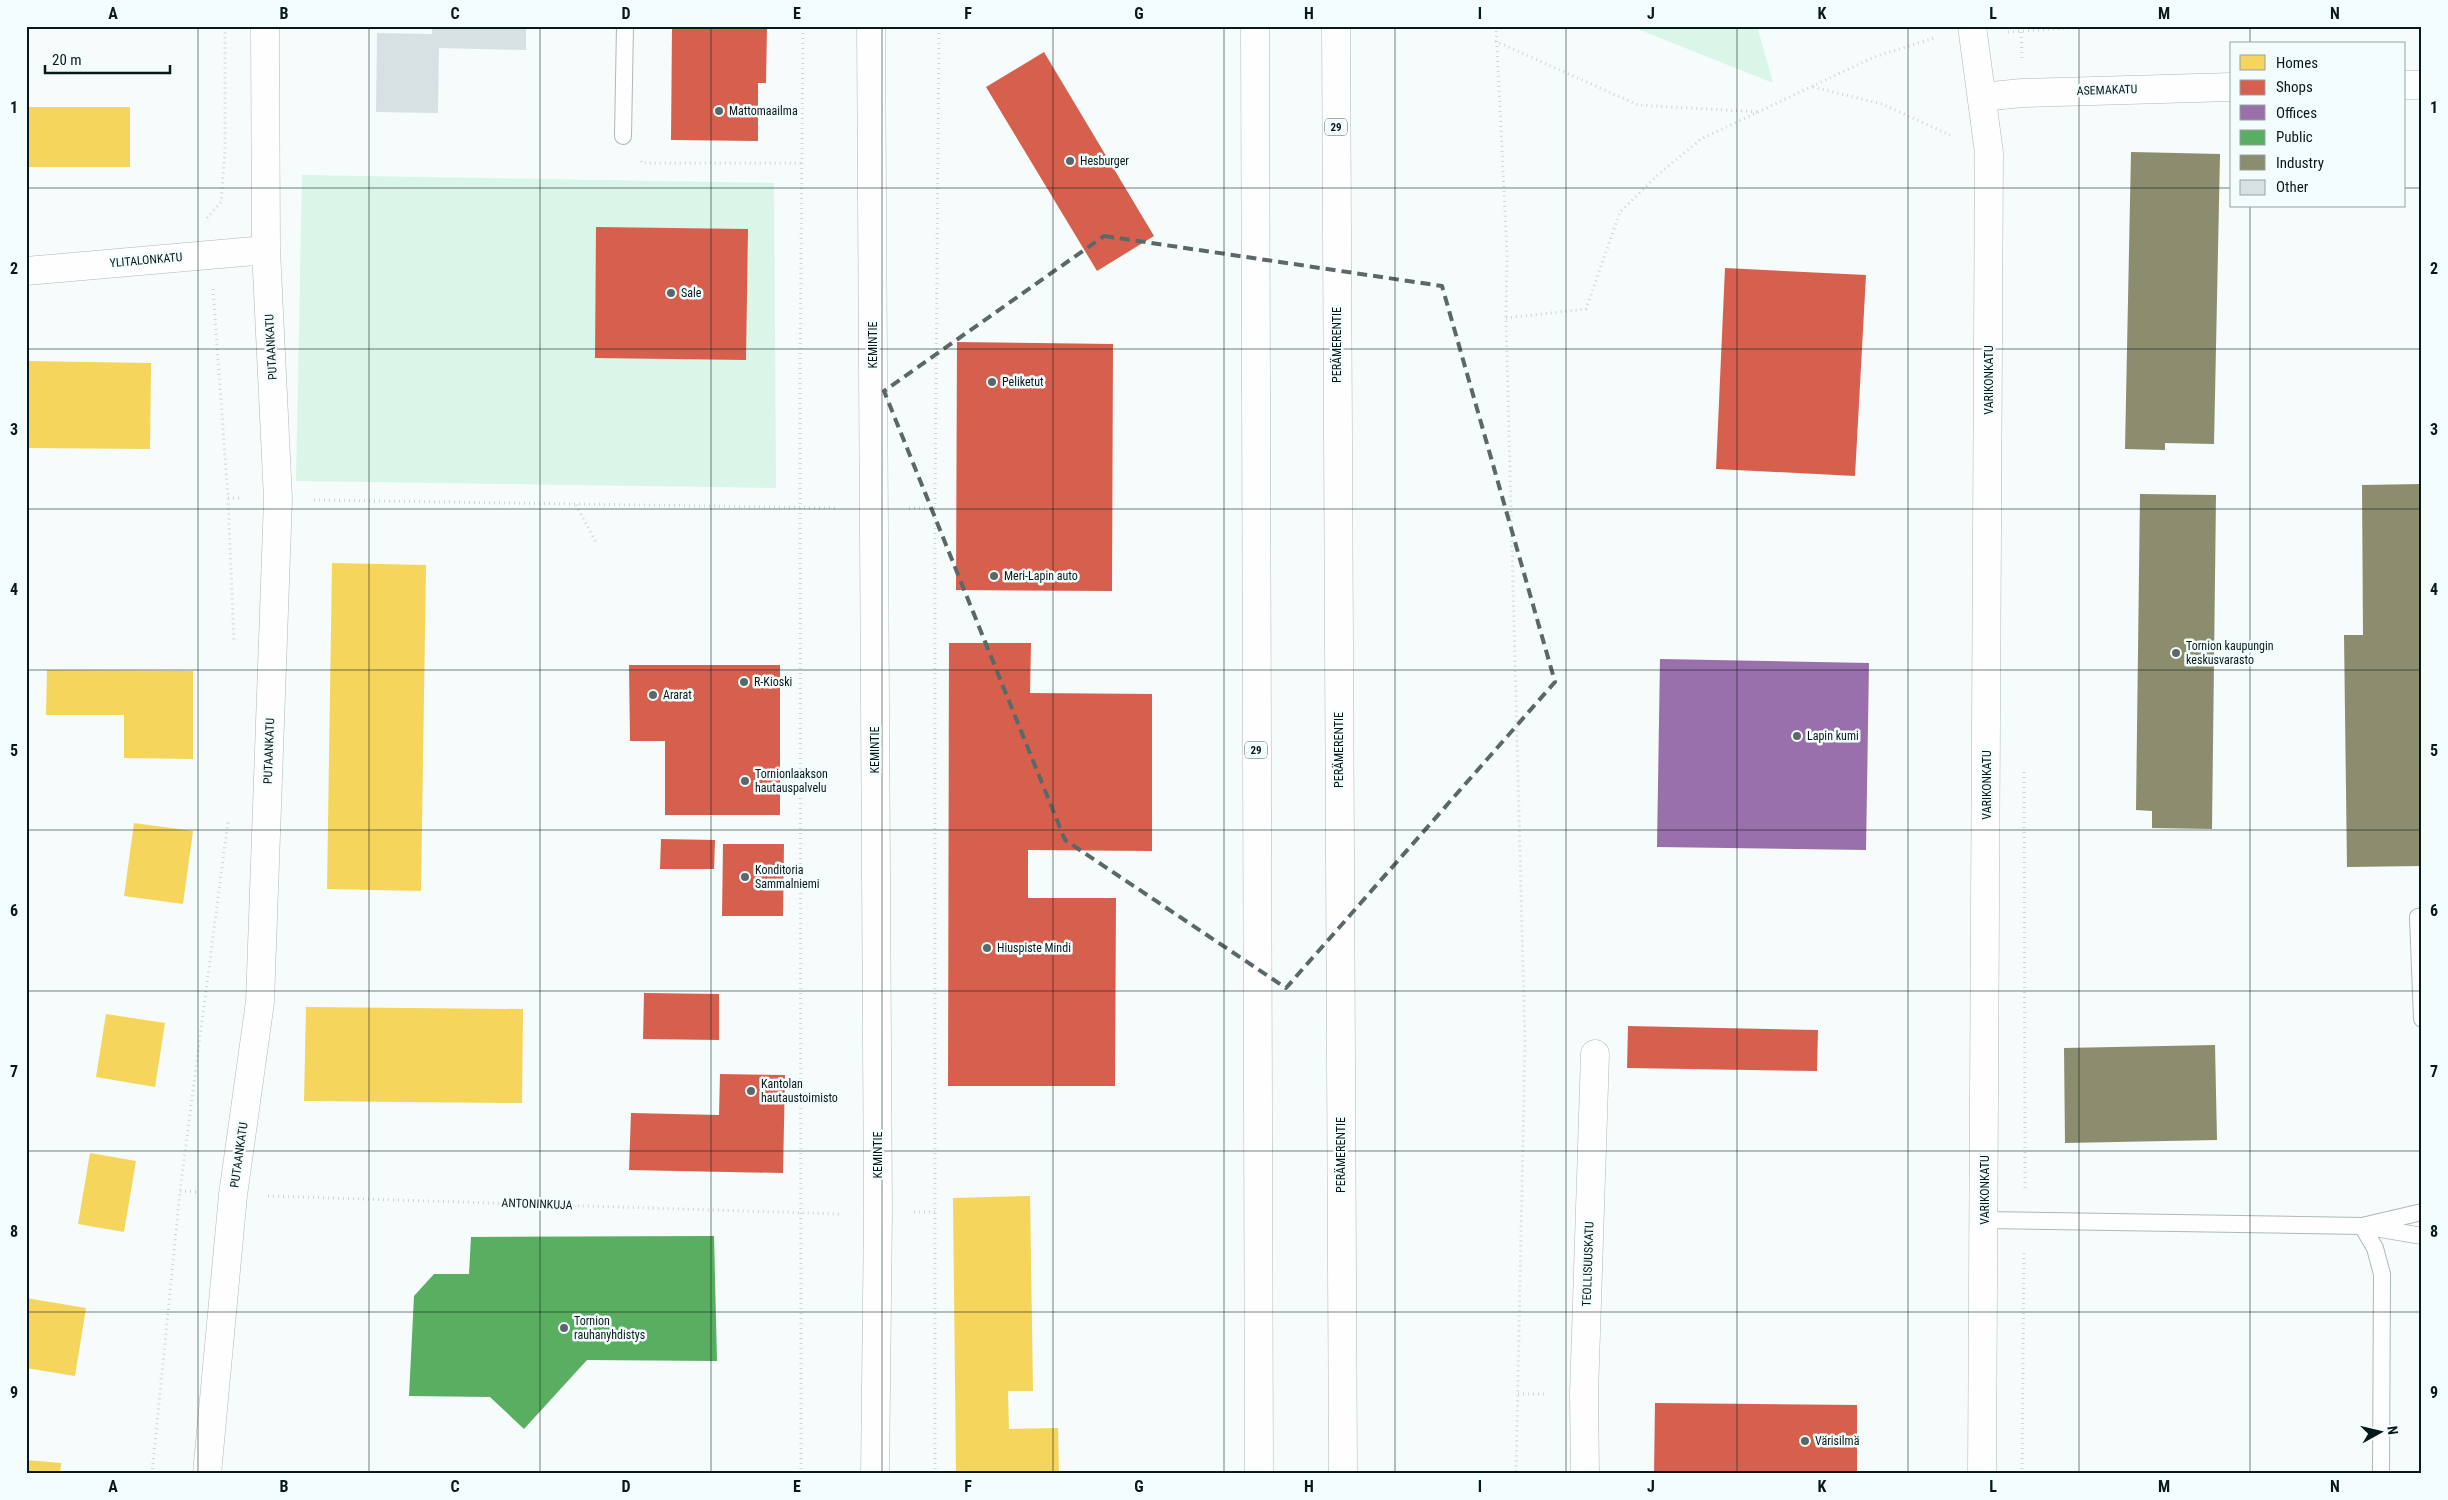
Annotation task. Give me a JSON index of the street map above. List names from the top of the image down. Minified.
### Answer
{"streets":{"main road":["ASEMAKATU","29","YLITALONKATU","KEMINTIE","PERÄMERENTIE","PUTAANKATU","VARIKONKATU","TEOLLISUUSKATU"],"path":["ANTONINKUJA"]},"crossings":[["ASEMAKATU","VARIKONKATU"],["YLITALONKATU","PUTAANKATU"],["PUTAANKATU","ANTONINKUJA"]],"places":["Mattomaailma","Hesburger","Sale","Peliketut","Meri-Lapin auto","Tornion kaupungin keskusvarasto","R-Kioski","Ararat","Lapin kumi","Tornionlaakson hautauspalvelu","Konditoria Sammalniemi","Hiuspiste Mindi","Kantolan hautaustoimisto","Tornion rauhanyhdistys","Värisilmä"],"legend":["Homes","Shops","Offices","Public","Industry","Other"],"scale_bar":"20 m","north":"right","grid":{"columns":["A","B","C","D","E","F","G","H","I","J","K","L","M","N"],"rows":["1","2","3","4","5","6","7","8","9"]}}
